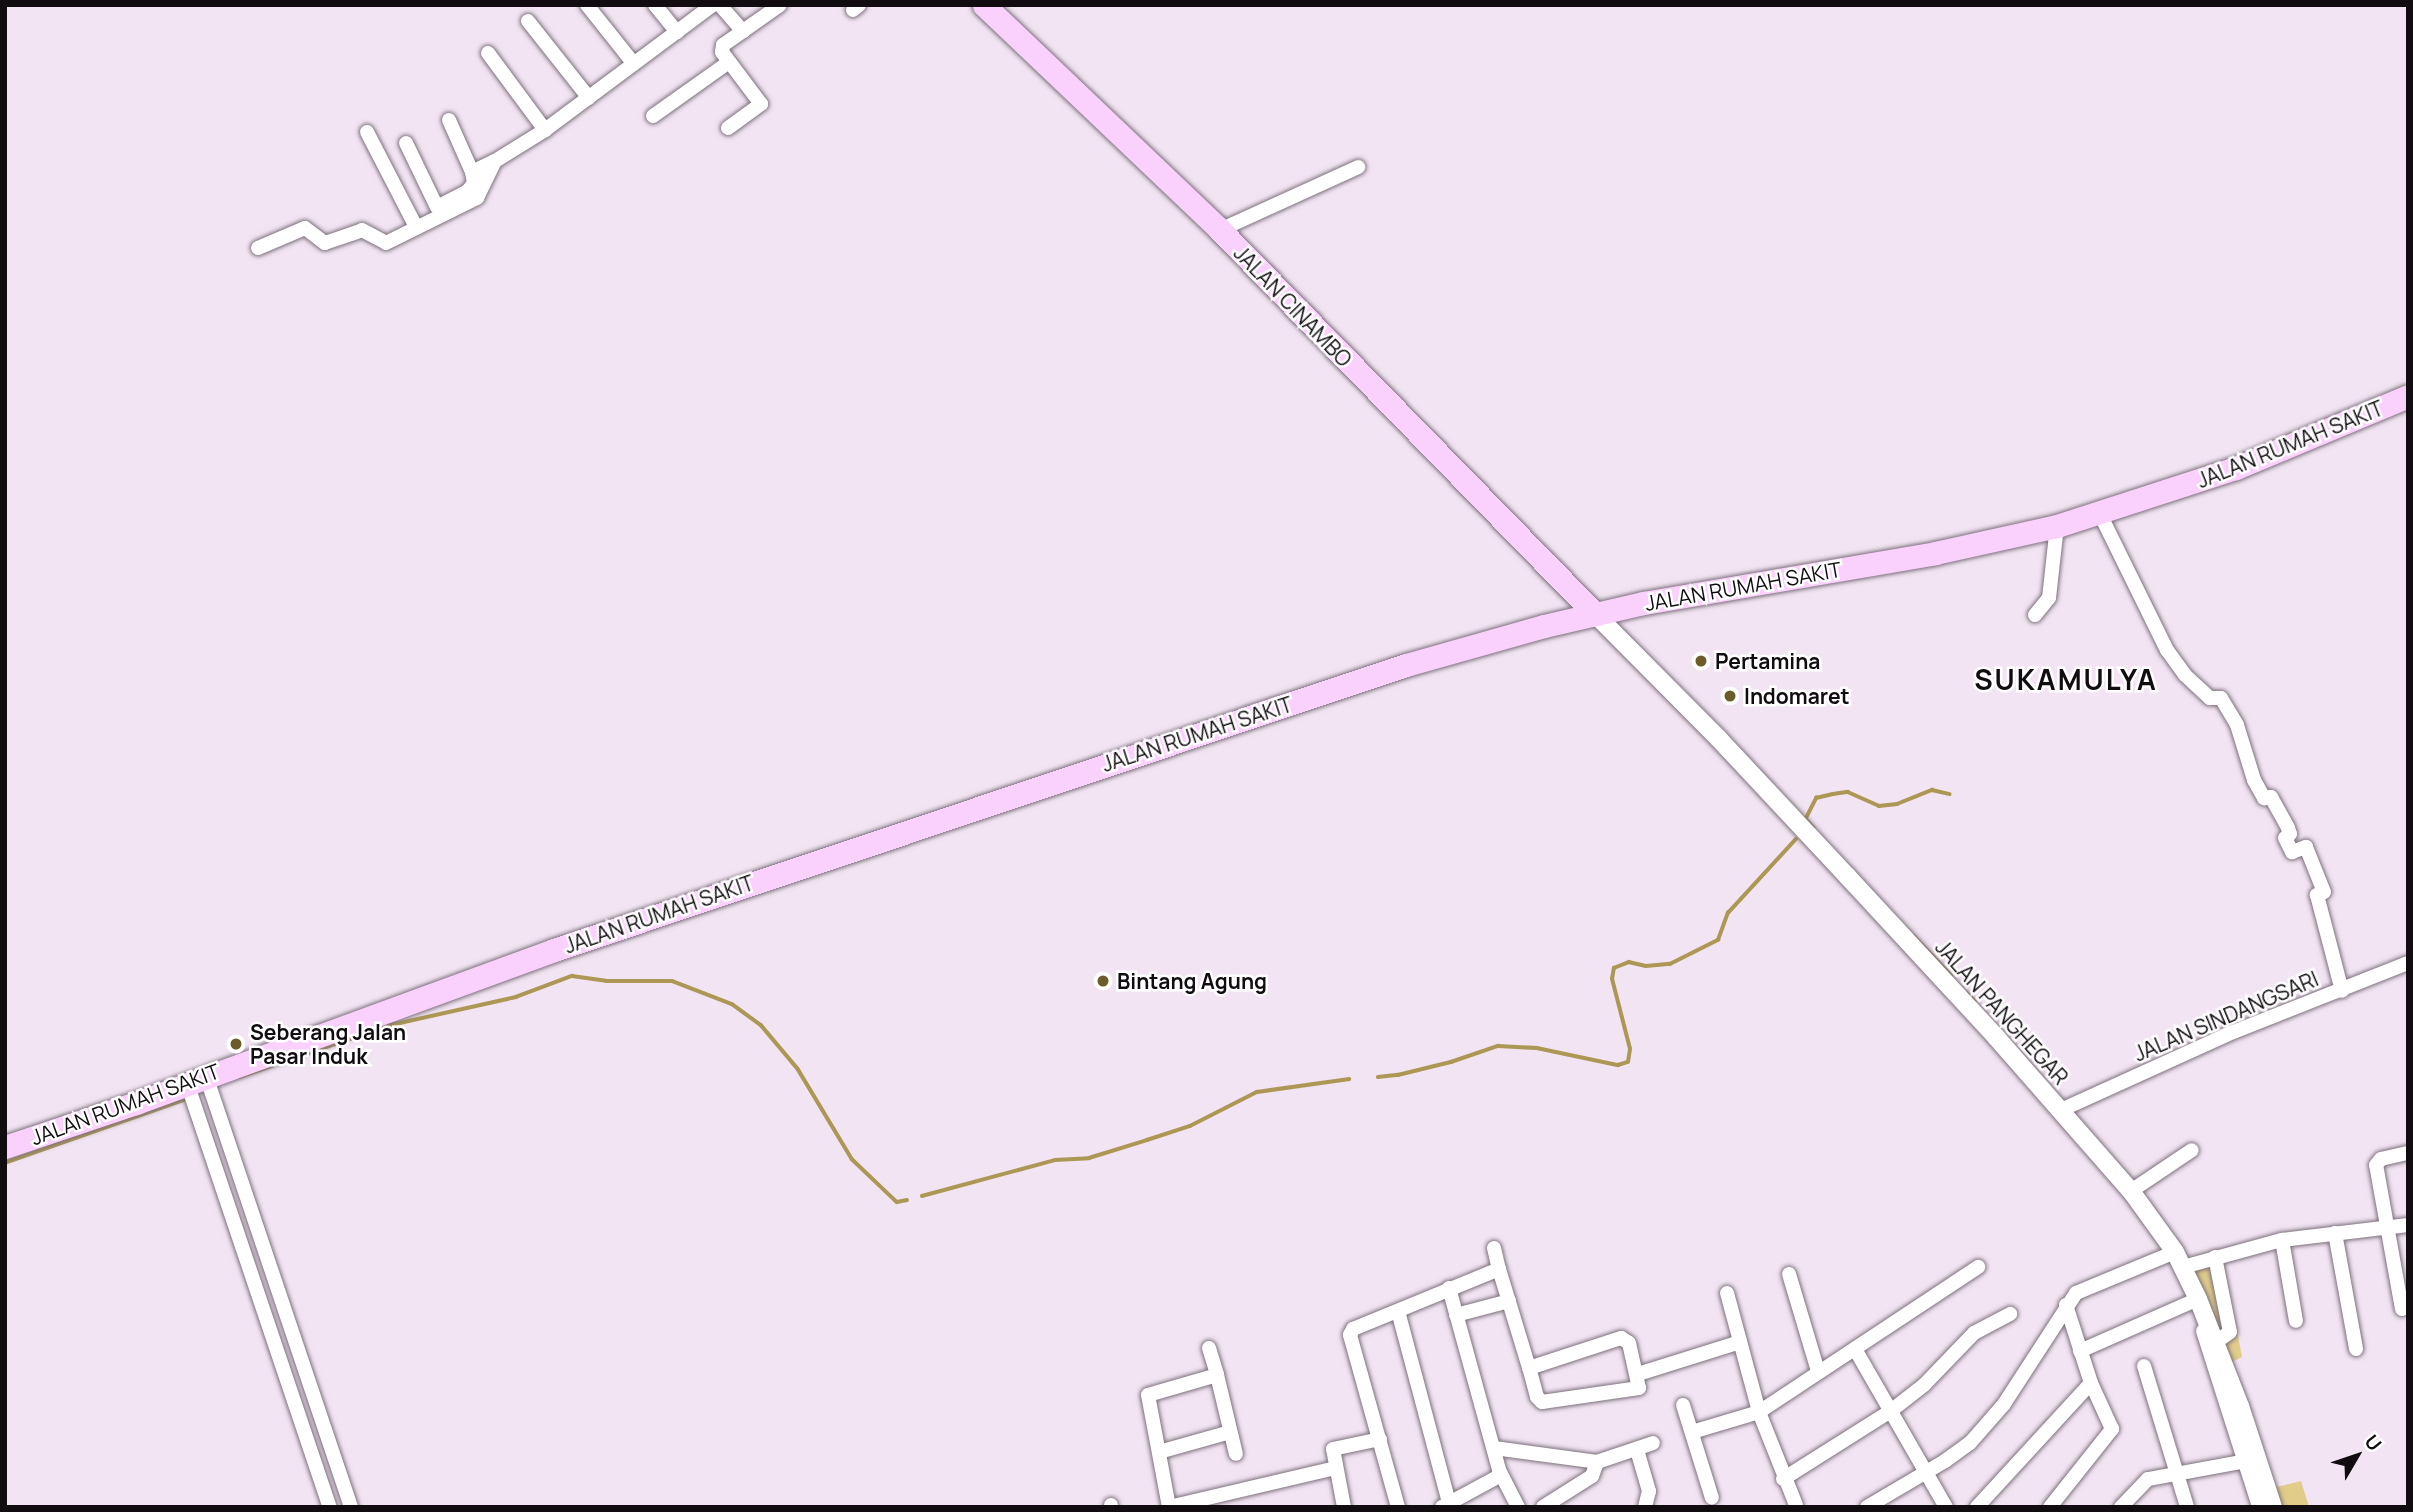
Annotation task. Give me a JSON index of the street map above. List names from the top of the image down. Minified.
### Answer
{"streets":{"main road":["JALAN CINAMBO","JALAN RUMAH SAKIT"],"street":["JALAN PANGHEGAR","JALAN SINDANGSARI"]},"crossings":[["JALAN CINAMBO","JALAN RUMAH SAKIT"],["JALAN CINAMBO","JALAN PANGHEGAR"],["JALAN RUMAH SAKIT","JALAN PANGHEGAR"],["JALAN PANGHEGAR","JALAN SINDANGSARI"]],"districts":["SUKAMULYA"],"places":["Pertamina","Indomaret","Bintang Agung","Seberang Jalan Pasar Induk"],"north":"top right"}
